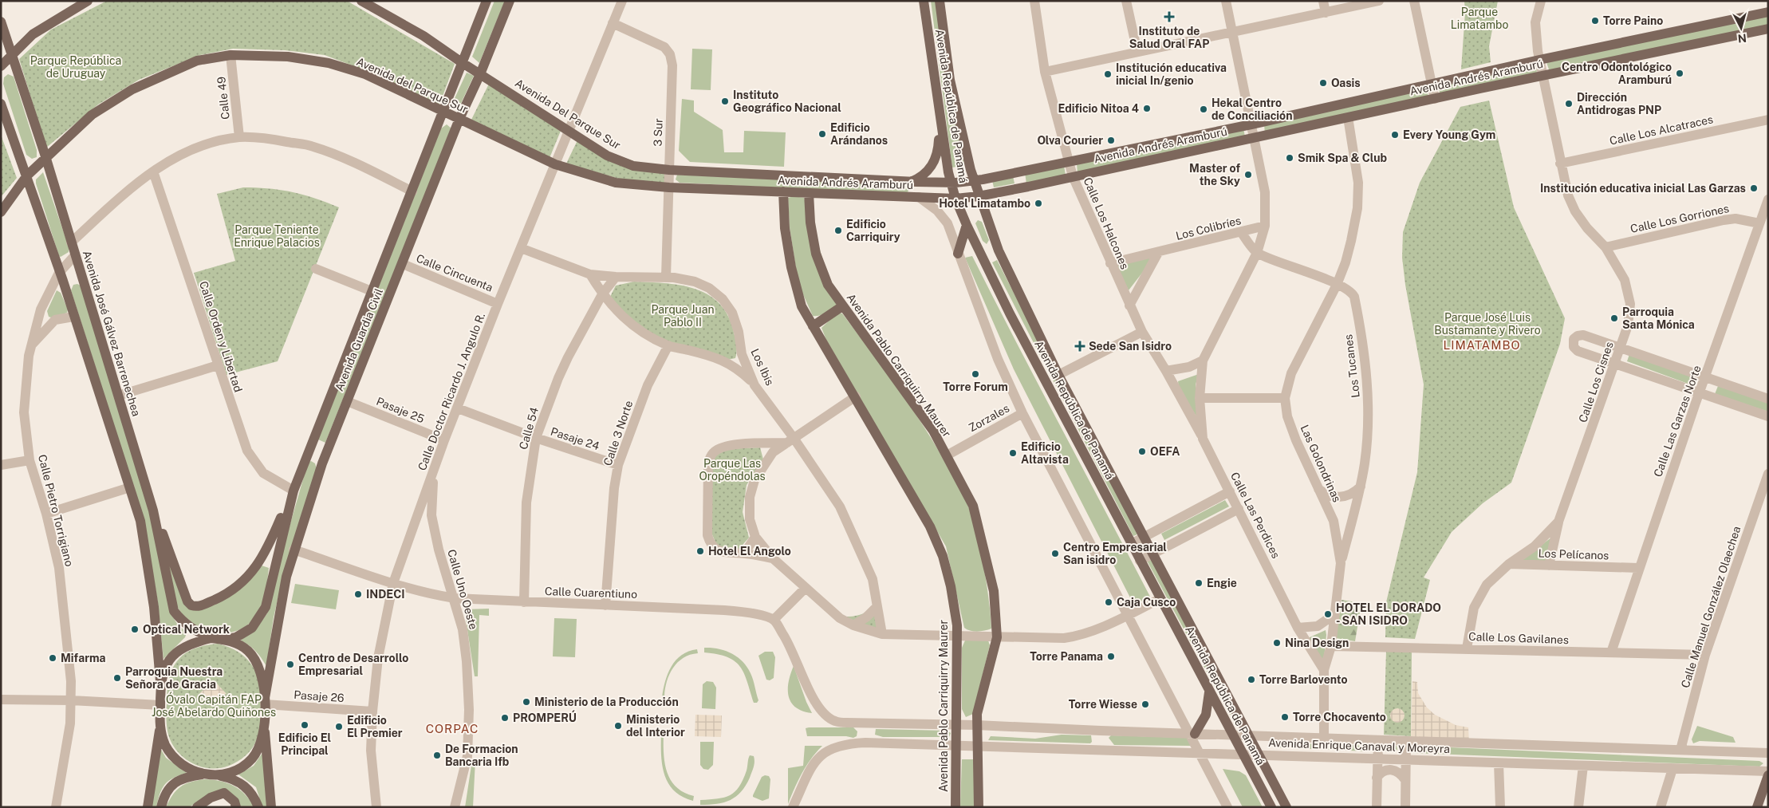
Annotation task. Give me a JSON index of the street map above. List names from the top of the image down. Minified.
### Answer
{"streets":{"main road":["Avenida Andrés Aramburú","Avenida del Parque Sur","Avenida República de Panamá","Avenida Del Parque Sur","Avenida José Gálvez Barrenechea","Avenida Guardia Civil","Avenida Pablo Carriquirry Maurer"],"street":["Calle 49","Calle Los Alcatraces","3 Sur","Calle Los Gorriones","Calle Los Halcones","Los Colibríes","Calle Cincuenta","Calle Orden y Libertad","Los Tucanes","Los Ibis","Calle Los Cisnes","Calle Doctor Ricardo J. Angulo R.","Pasaje 25","Zorzales","Calle Las Garzas Norte","Calle 54","Calle 3 Norte","Pasaje 24","Las Golondrinas","Calle Pietro Torrigiano","Calle Las Perdices","Los Pelícanos","Calle Uno Oeste","Calle Cuarentiuno","Calle Manuel González Olaechea","Calle Los Gavilanes","Pasaje 26","Avenida Enrique Canaval y Moreyra"]},"crossings":[["Avenida Andrés Aramburú","Avenida del Parque Sur"],["Avenida Andrés Aramburú","Avenida República de Panamá"],["Avenida Andrés Aramburú","Avenida Del Parque Sur"],["Avenida Andrés Aramburú","3 Sur"],["Avenida Andrés Aramburú","Calle Los Halcones"],["Avenida Andrés Aramburú","Avenida Pablo Carriquirry Maurer"],["Avenida Andrés Aramburú","Calle Los Cisnes"],["Avenida Andrés Aramburú","Las Golondrinas"],["Avenida Andrés Aramburú","Calle Las Perdices"],["Avenida del Parque Sur","Calle 49"],["Avenida del Parque Sur","3 Sur"],["Avenida del Parque Sur","Avenida José Gálvez Barrenechea"],["Avenida del Parque Sur","Avenida Guardia Civil"],["Avenida del Parque Sur","Calle Doctor Ricardo J. Angulo R."],["Avenida República de Panamá","Avenida Enrique Canaval y Moreyra"],["Avenida Del Parque Sur","3 Sur"],["Avenida Del Parque Sur","Avenida Guardia Civil"],["Avenida Del Parque Sur","Calle Doctor Ricardo J. Angulo R."],["Calle Los Alcatraces","Calle Los Cisnes"],["3 Sur","Los Ibis"],["3 Sur","Calle Doctor Ricardo J. Angulo R."],["Calle Los Gorriones","Calle Los Cisnes"],["Calle Los Gorriones","Calle Las Garzas Norte"],["Calle Los Halcones","Los Colibríes"],["Calle Los Halcones","Calle Las Perdices"],["Los Colibríes","Calle Las Perdices"],["Calle Cincuenta","Avenida Guardia Civil"],["Calle Cincuenta","Calle Doctor Ricardo J. Angulo R."],["Avenida José Gálvez Barrenechea","Avenida Guardia Civil"],["Avenida José Gálvez Barrenechea","Calle Pietro Torrigiano"],["Avenida José Gálvez Barrenechea","Pasaje 26"],["Calle Orden y Libertad","Avenida Guardia Civil"],["Avenida Guardia Civil","Pasaje 25"],["Avenida Guardia Civil","Calle Cuarentiuno"],["Avenida Guardia Civil","Pasaje 26"],["Avenida Pablo Carriquirry Maurer","Zorzales"],["Avenida Pablo Carriquirry Maurer","Avenida Enrique Canaval y Moreyra"],["Los Tucanes","Las Golondrinas"],["Los Tucanes","Calle Las Perdices"],["Los Ibis","Calle Doctor Ricardo J. Angulo R."],["Los Ibis","Calle 54"],["Calle Los Cisnes","Los Pelícanos"],["Calle Los Cisnes","Calle Los Gavilanes"],["Calle Doctor Ricardo J. Angulo R.","Pasaje 25"],["Calle Doctor Ricardo J. Angulo R.","Pasaje 24"],["Calle Doctor Ricardo J. Angulo R.","Calle Uno Oeste"],["Calle Doctor Ricardo J. Angulo R.","Calle Cuarentiuno"],["Calle Doctor Ricardo J. Angulo R.","Pasaje 26"],["Calle Las Garzas Norte","Los Pelícanos"],["Calle Las Garzas Norte","Calle Los Gavilanes"],["Calle 54","Pasaje 24"],["Calle 54","Calle Cuarentiuno"],["Calle 3 Norte","Pasaje 24"],["Calle 3 Norte","Calle Cuarentiuno"],["Las Golondrinas","Calle Las Perdices"],["Las Golondrinas","Calle Los Gavilanes"],["Las Golondrinas","Avenida Enrique Canaval y Moreyra"],["Calle Uno Oeste","Calle Cuarentiuno"],["Calle Cuarentiuno","Avenida Enrique Canaval y Moreyra"],["Calle Manuel González Olaechea","Calle Los Gavilanes"],["Calle Manuel González Olaechea","Avenida Enrique Canaval y Moreyra"]],"districts":["LIMATAMBO","CORPAC"],"parks":["Parque Limatambo","Parque República de Uruguay","Parque Teniente Enrique Palacios","Parque Juan Pablo II","Parque José Luis Bustamante y Rivero","Parque Las Oropéndolas","Óvalo Capitán FAP José Abelardo Quiñones"],"places":{"health":["Instituto de Salud Oral FAP","Sede San Isidro"],"other":["Torre Paino","Centro Odontológico Aramburú","Institución educativa inicial In/genio","Oasis","Instituto Geográfico Nacional","Dirección Antidrogas PNP","Edificio Nitoa 4","Hekal Centro de Conciliación","Edificio Arándanos","Every Young Gym","Olva Courier","Smik Spa & Club","Master of the Sky","Institución educativa inicial Las Garzas","Hotel Limatambo","Edificio Carriquiry","Parroquia Santa Mónica","Torre Forum","OEFA","Edificio Altavista","Hotel El Angolo","Centro Empresarial San isidro","Engie","INDECI","Caja Cusco","HOTEL EL DORADO - SAN ISIDRO","Optical Network","Nina Design","Torre Panama","Mifarma","Centro de Desarrollo Empresarial","Parroquia Nuestra Señora de Gracia","Torre Barlovento","Ministerio de la Producción","Torre Wiesse","Torre Chocavento","PROMPERÚ","Edificio El Principal","Ministerio del Interior","Edificio El Premier","De Formacion Bancaria Ifb"]},"north":"bottom"}
